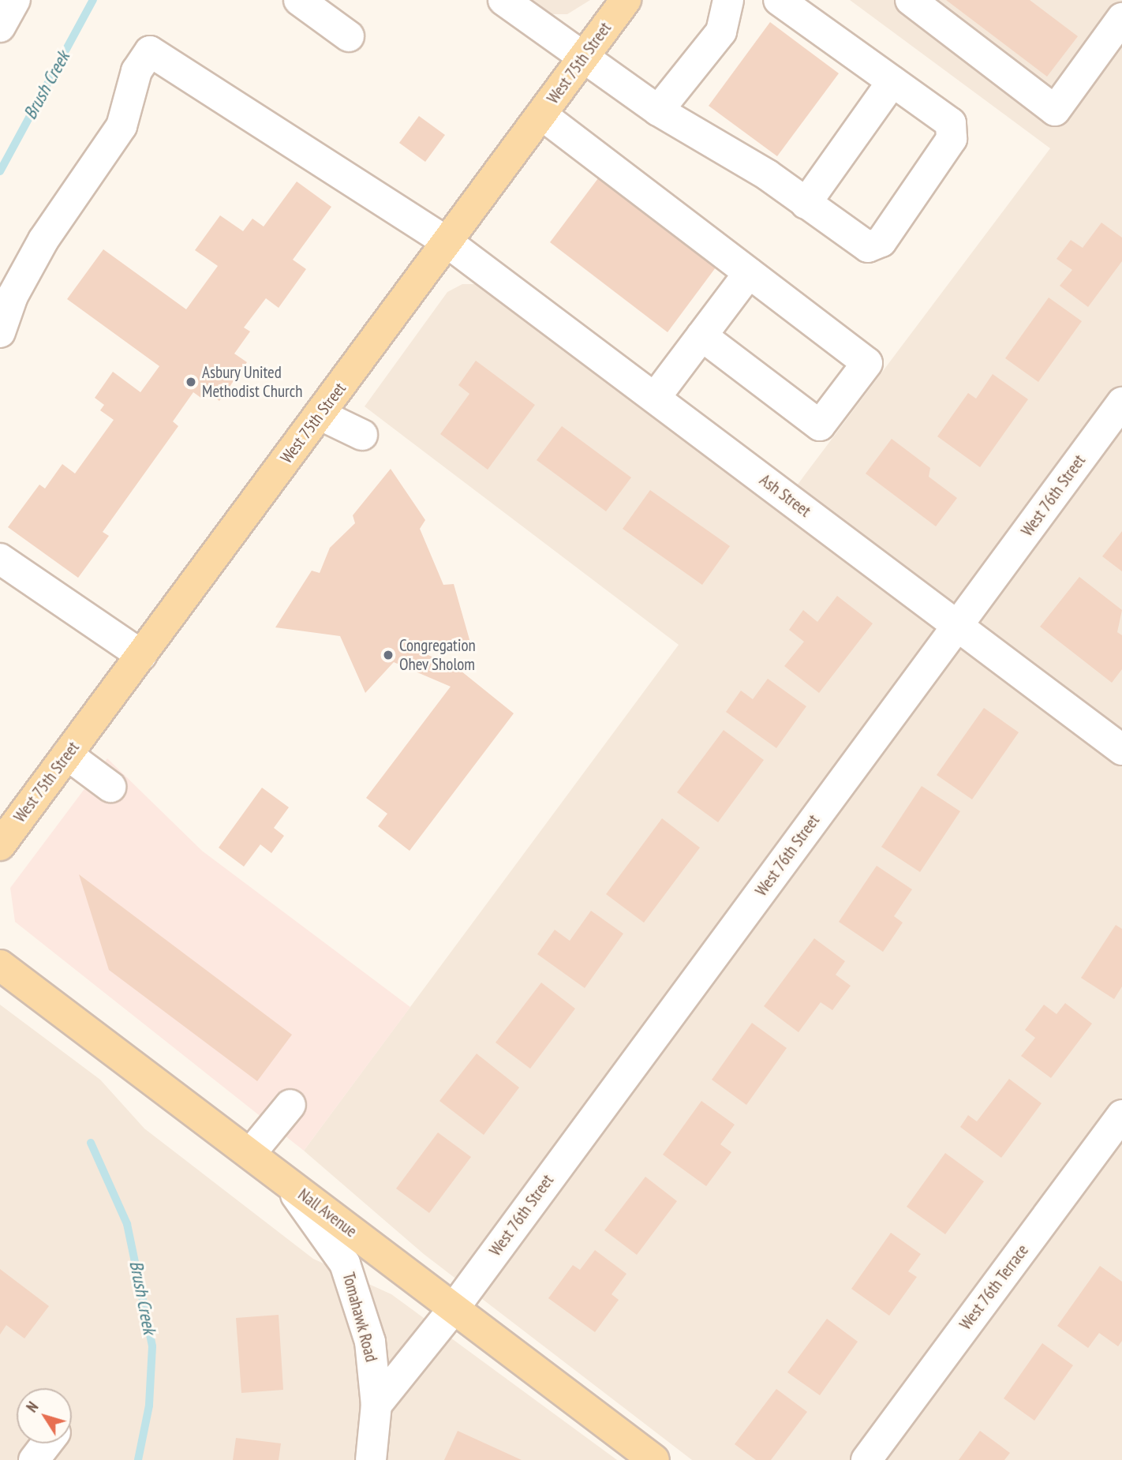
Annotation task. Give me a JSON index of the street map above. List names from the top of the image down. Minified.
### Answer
{"streets":{"main road":["West 75th Street","Nall Avenue"],"street":["Ash Street","West 76th Street","West 76th Terrace","Tomahawk Road"]},"crossings":[["West 75th Street","Ash Street"],["Ash Street","West 76th Street"],["West 76th Street","Nall Avenue"],["West 76th Street","Tomahawk Road"],["Nall Avenue","Tomahawk Road"]],"water":["Brush Creek"],"places":["Asbury United Methodist Church","Congregation Ohev Sholom"],"north":"top left"}
